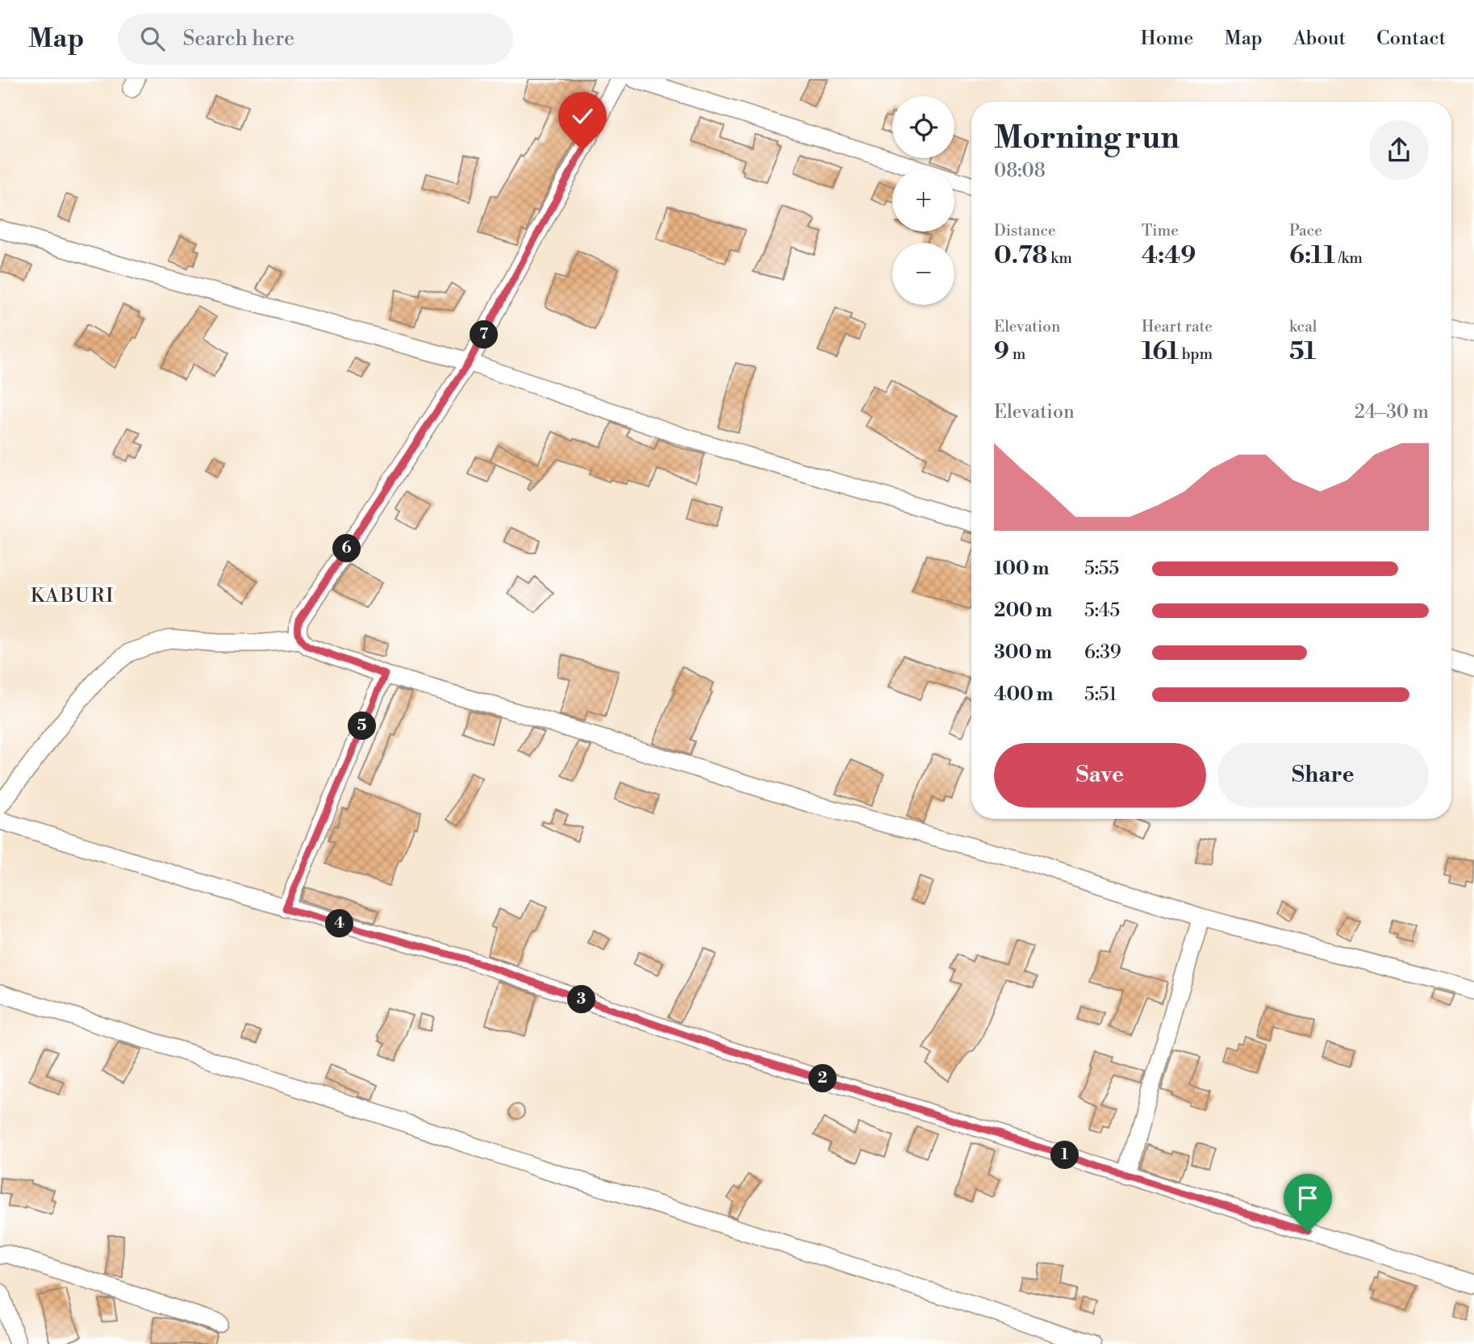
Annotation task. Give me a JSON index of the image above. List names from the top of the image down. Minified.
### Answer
{"districts":["KABURI"],"page":{"header":"Map","search":"Search here","nav":["Home","Map","About","Contact"],"map_buttons":["+","−"],"heading":["Morning run","08:08"],"stats":[["Distance","0.78 km"],["Time","4:49"],["Pace","6:11 /km"],["Elevation","9 m"],["Heart rate","161 bpm"],["kcal","51"]],"pins":["7","6","5","4","3","2","1"],"chart":["Elevation","24–30 m"],"list":[{"name":"100 m","note":"5:55"},{"name":"200 m","note":"5:45"},{"name":"300 m","note":"6:39"},{"name":"400 m","note":"5:51"}],"buttons":["Save","Share"]}}
